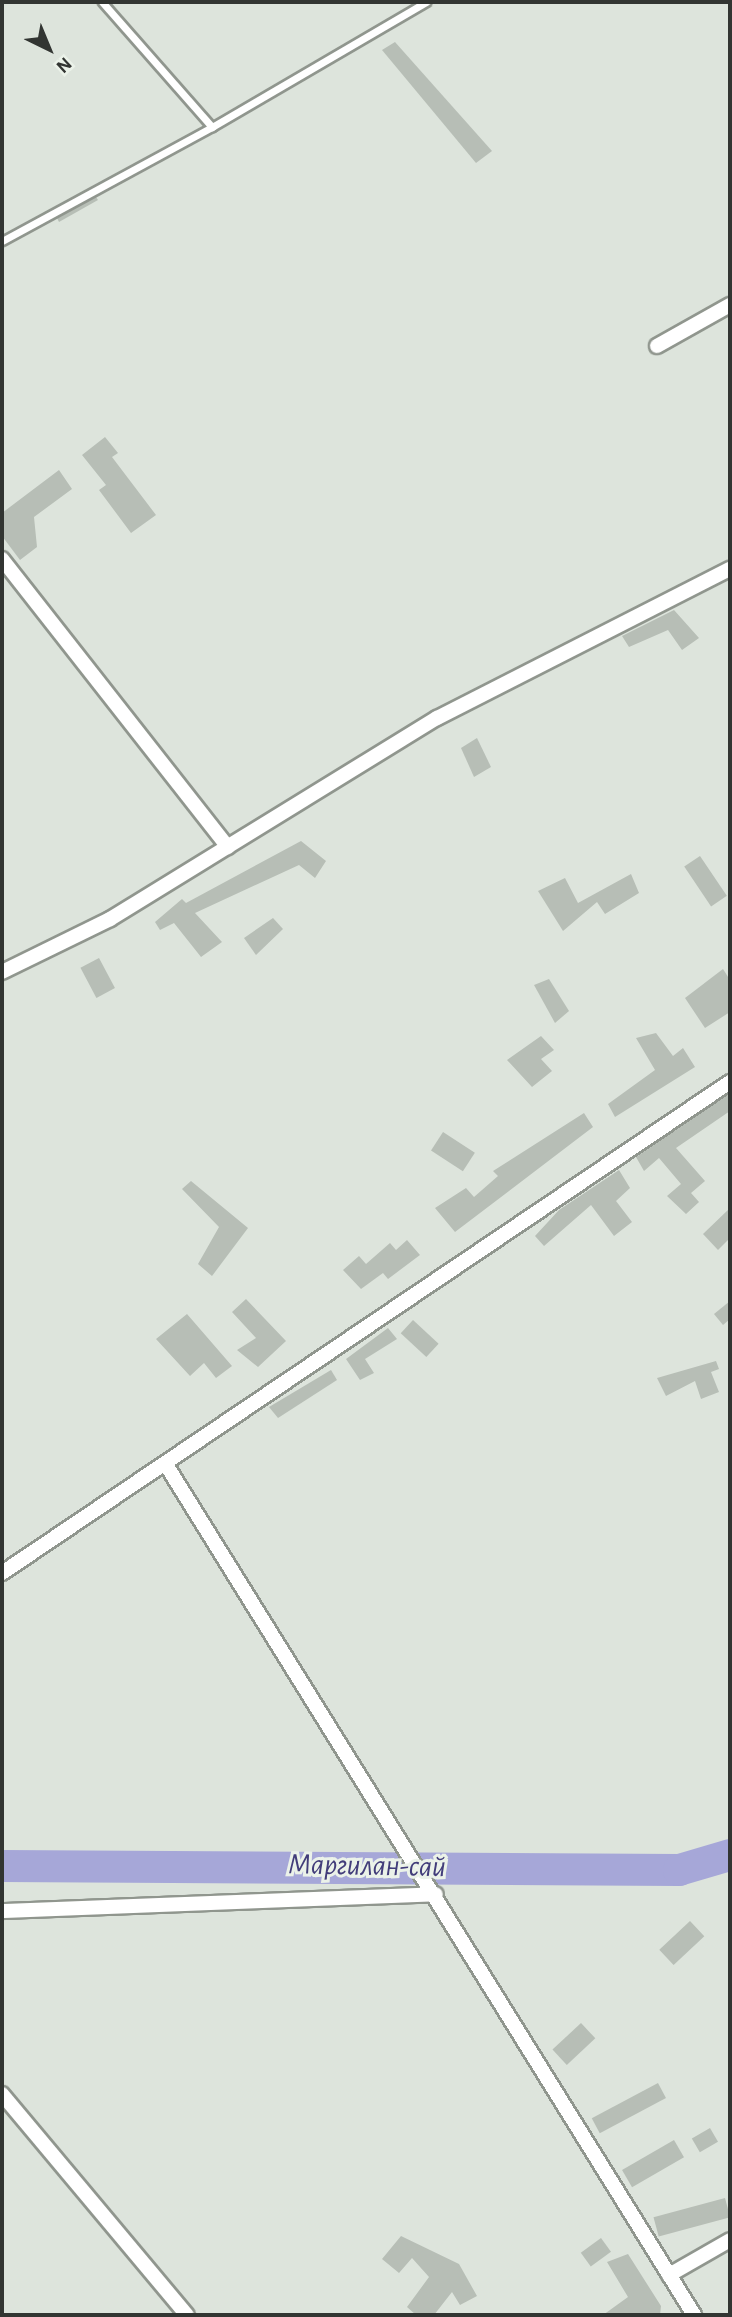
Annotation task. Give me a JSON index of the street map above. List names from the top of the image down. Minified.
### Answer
{"water":["Маргилан-сай"],"north":"bottom right"}
